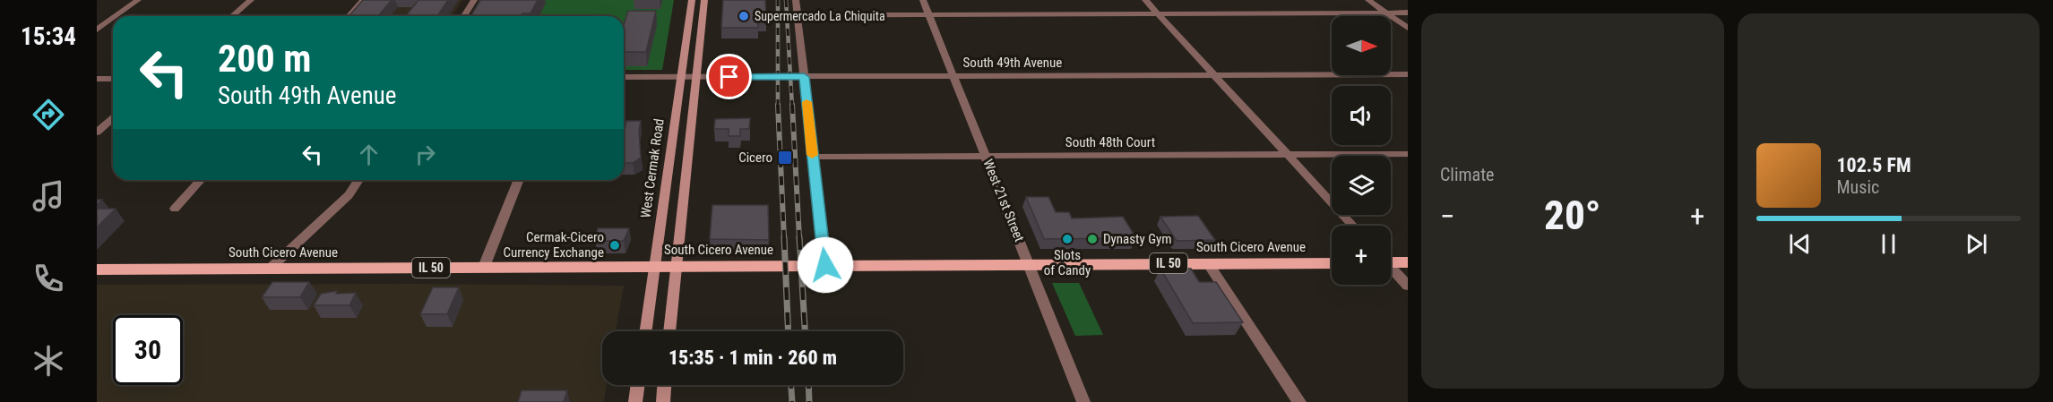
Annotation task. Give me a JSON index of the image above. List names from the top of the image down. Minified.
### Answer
{"streets":{"main road":["West Cermak Road","South Cicero Avenue","IL 50"],"street":["South 49th Avenue","South 48th Court","West 21st Street"]},"crossings":[["South 49th Avenue","West Cermak Road"],["South 49th Avenue","West 21st Street"],["South 48th Court","West 21st Street"],["West Cermak Road","South Cicero Avenue"],["West 21st Street","South Cicero Avenue"]],"places":{"other":["Supermercado La Chiquita","Slots of Candy","Dynasty Gym","Cermak-Cicero Currency Exchange"],"transit":["Cicero"]},"north":"right","page":{"tabs":"15:34","tile":"Climate","map_buttons":"+","turn":["200 m","South 49th Avenue"],"song":["102.5 FM","Music"],"heat":["−","20°","+"],"limit":"30","trip":"15:35 · 1 min · 260 m"}}
